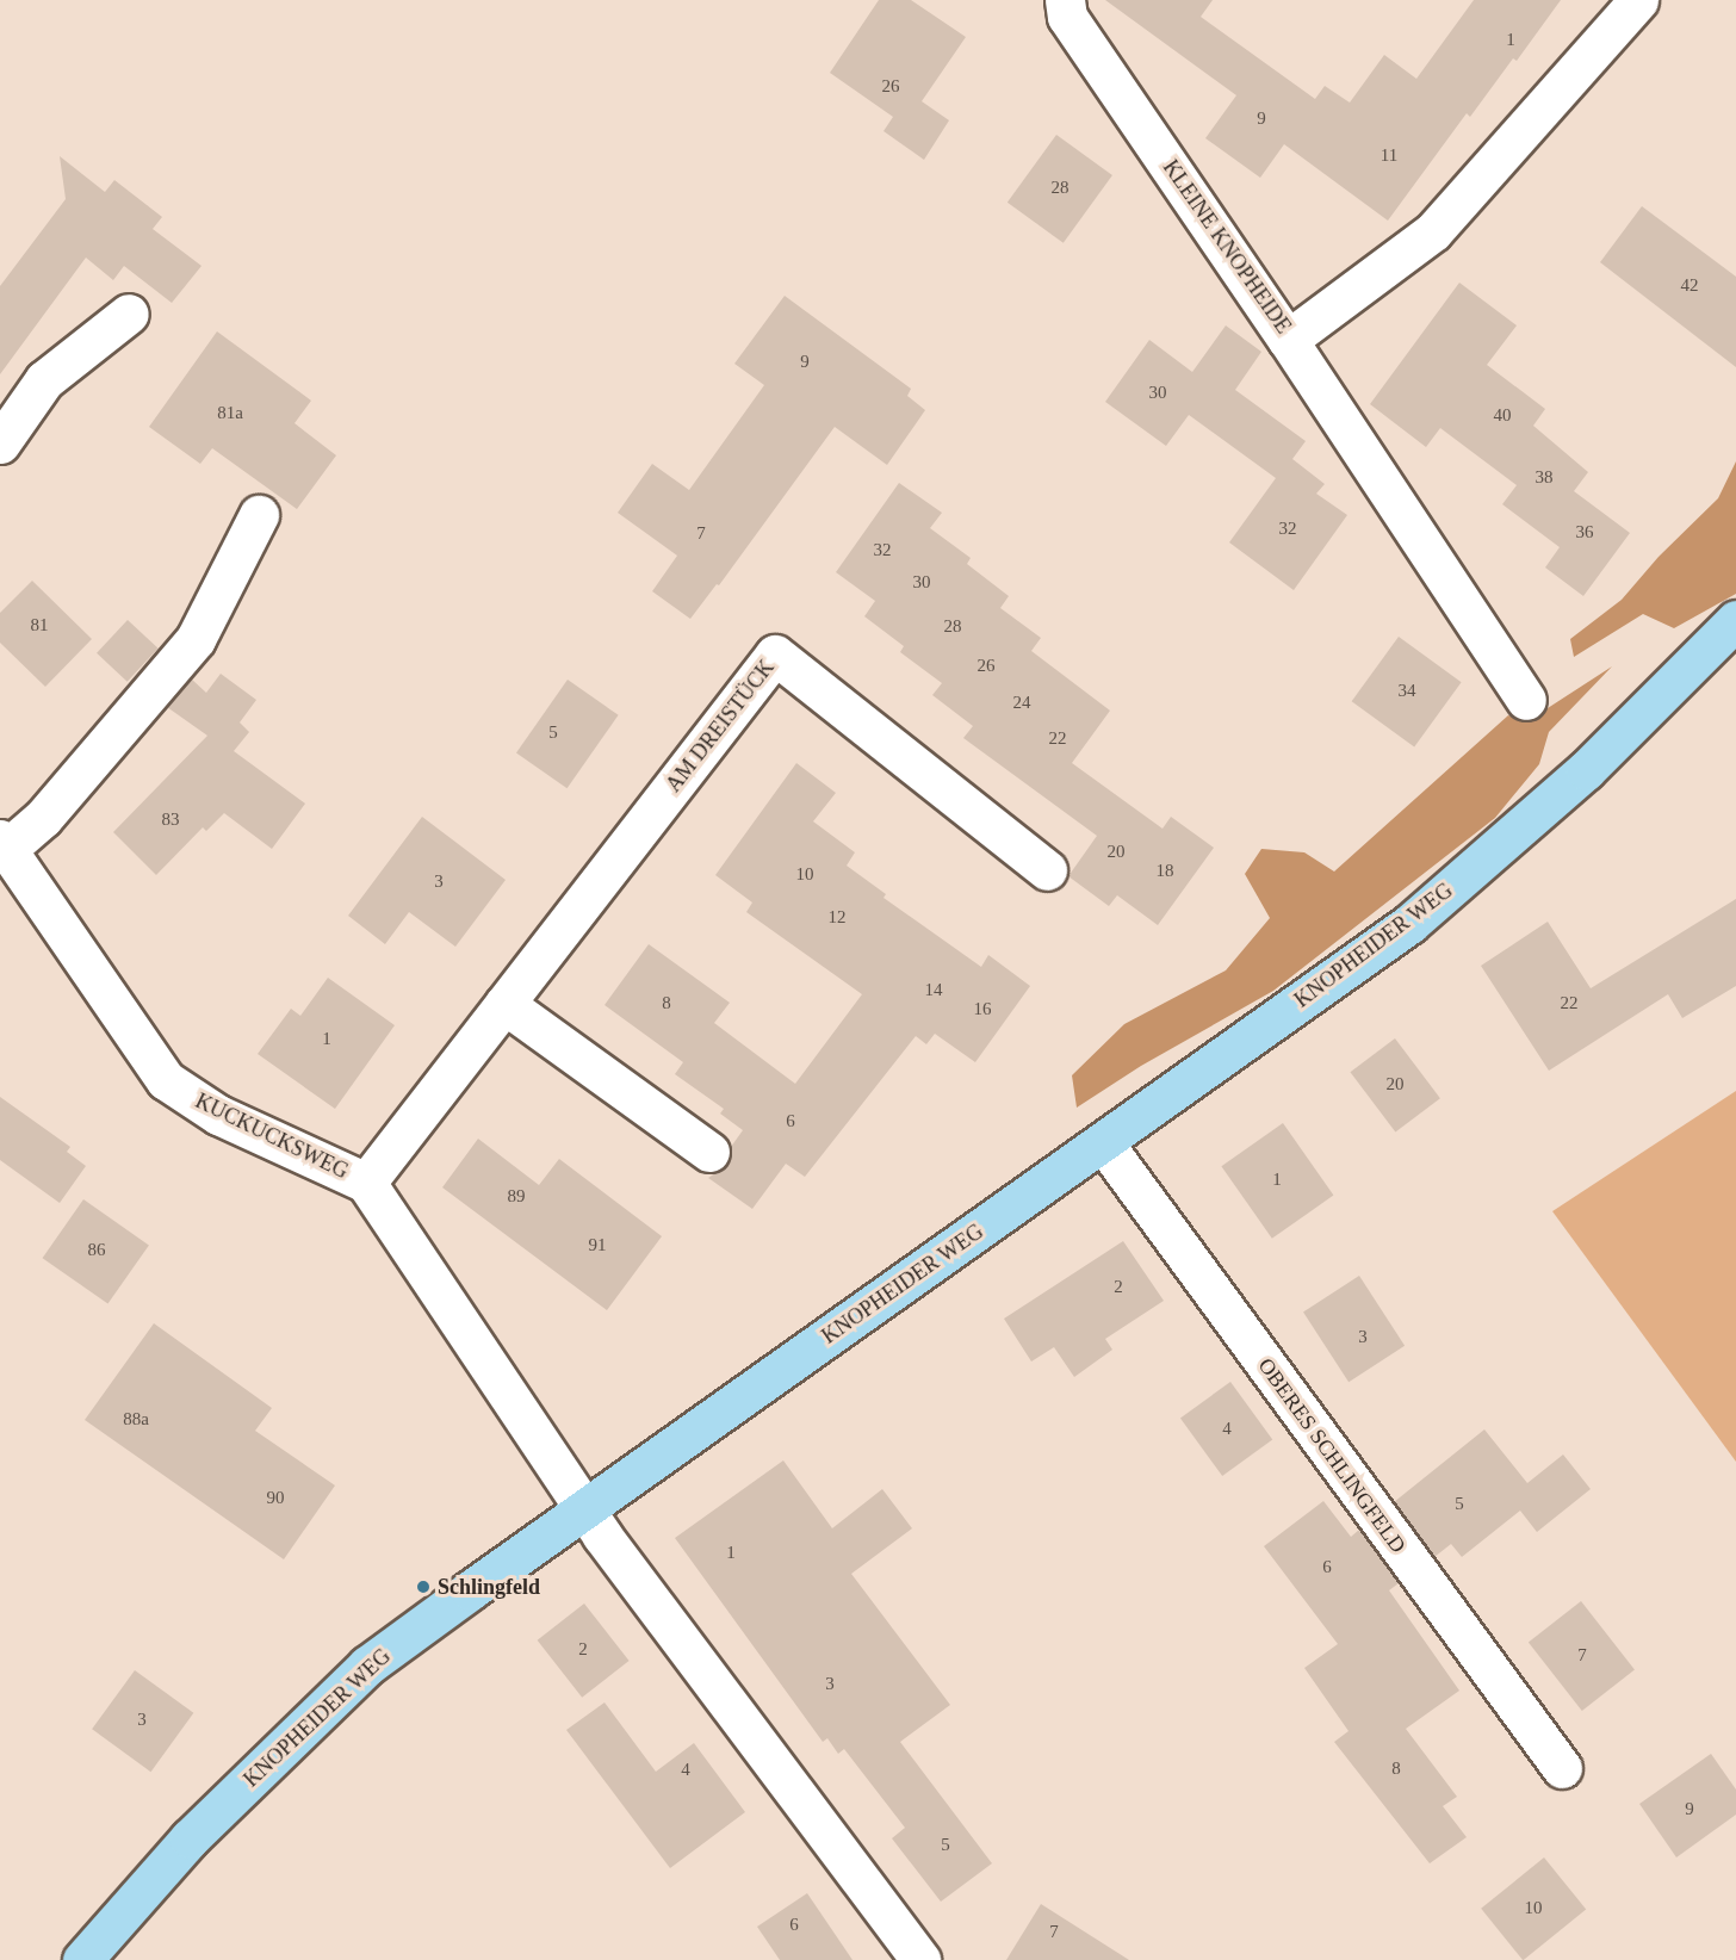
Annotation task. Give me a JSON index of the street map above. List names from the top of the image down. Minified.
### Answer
{"streets":{"main road":["KNOPHEIDER WEG"],"street":["KLEINE KNOPHEIDE","AM DREISTÜCK","KUCKUCKSWEG","OBERES SCHLINGFELD"]},"crossings":[["AM DREISTÜCK","KUCKUCKSWEG"],["KNOPHEIDER WEG","KUCKUCKSWEG"],["KNOPHEIDER WEG","OBERES SCHLINGFELD"]],"places":["Schlingfeld"],"house_numbers":["1","26","9","11","28","42","9","30","81a","40","38","32","36","7","32","30","81","28","26","34","24","5","22","83","20","18","10","3","12","14","8","22","16","1","20","6","1","89","91","86","2","3","88a","4","90","5","1","6","2","7","3","3","8","4","9","5","10","6","7"]}
